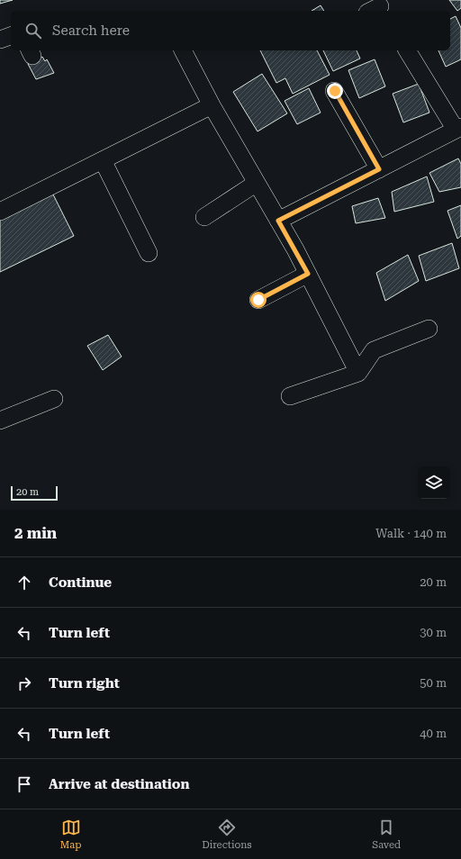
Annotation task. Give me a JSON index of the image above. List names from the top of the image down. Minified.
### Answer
{"scale_bar":"20 m","page":{"search":"Search here","scale":"20 m","heading":["2 min","Walk · 140 m"],"list":[["Continue","20 m"],["Turn left","30 m"],["Turn right","50 m"],["Turn left","40 m"],"Arrive at destination"],"nav":["Map","Directions","Saved"]}}
